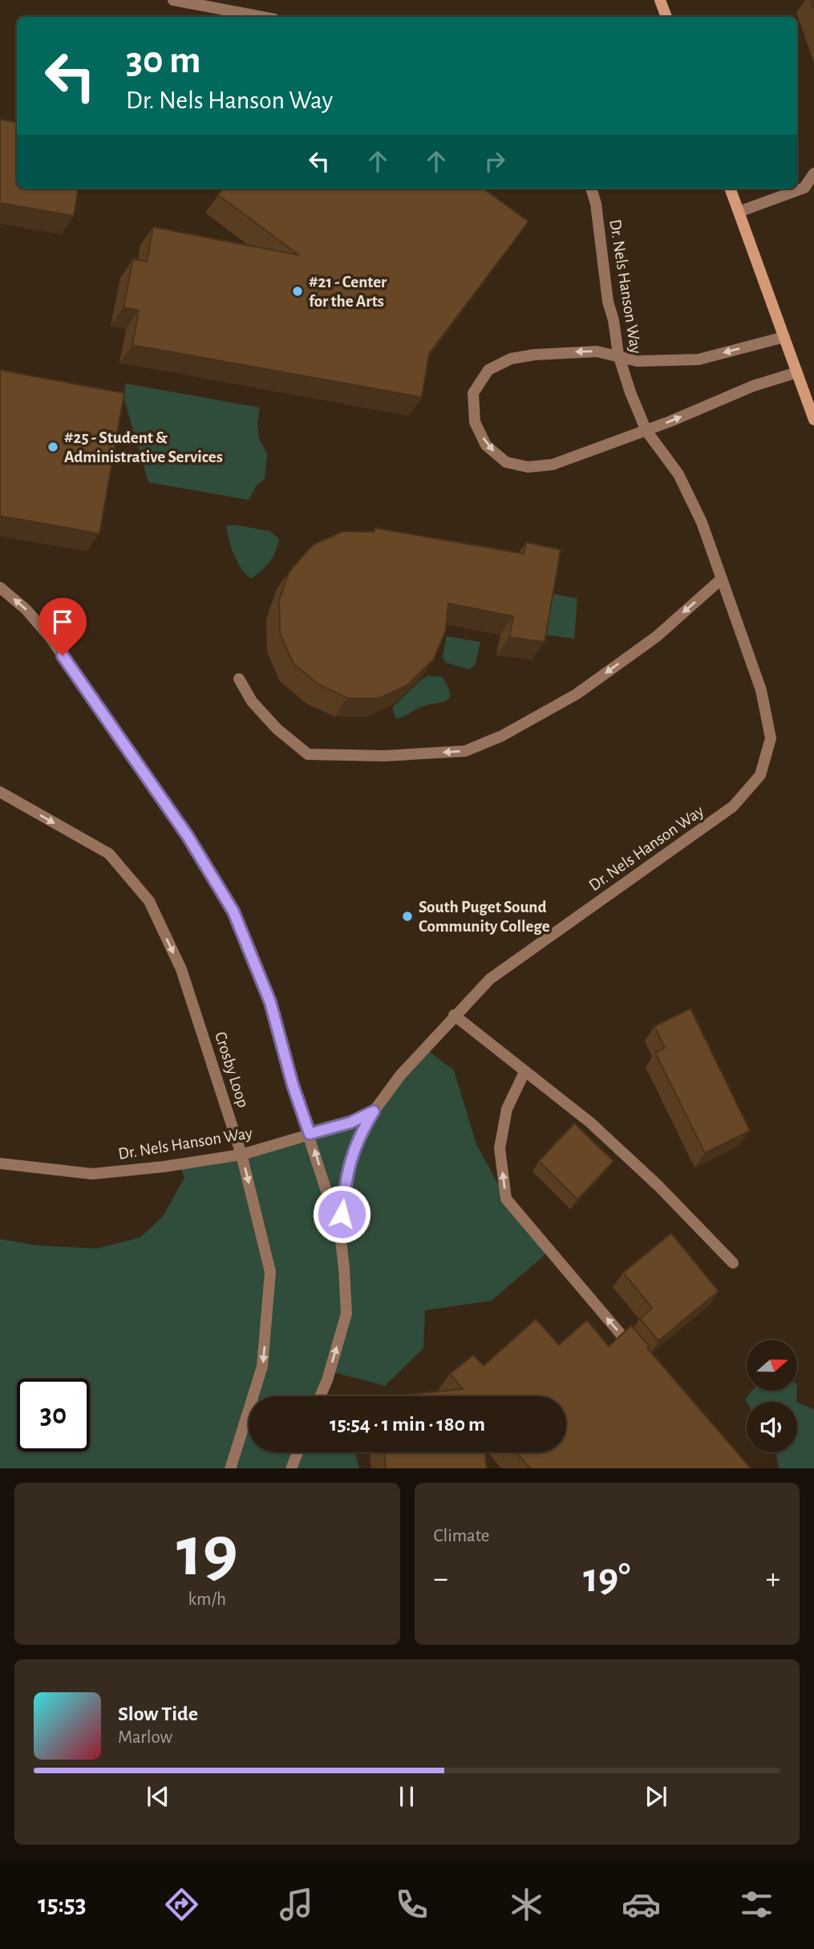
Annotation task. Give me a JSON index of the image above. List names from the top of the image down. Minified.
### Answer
{"streets":{"street":["Dr. Nels Hanson Way","Crosby Loop"]},"crossings":[["Dr. Nels Hanson Way","Crosby Loop"]],"places":["#21 - Center for the Arts","#25 - Student & Administrative Services","South Puget Sound Community College"],"north":"right","page":{"turn":["30 m","Dr. Nels Hanson Way"],"limit":"30","trip":"15:54 · 1 min · 180 m","tile":[["19","km/h"],"Climate"],"heat":["−","19°","+"],"song":["Slow Tide","Marlow"],"tabs":"15:53"}}
